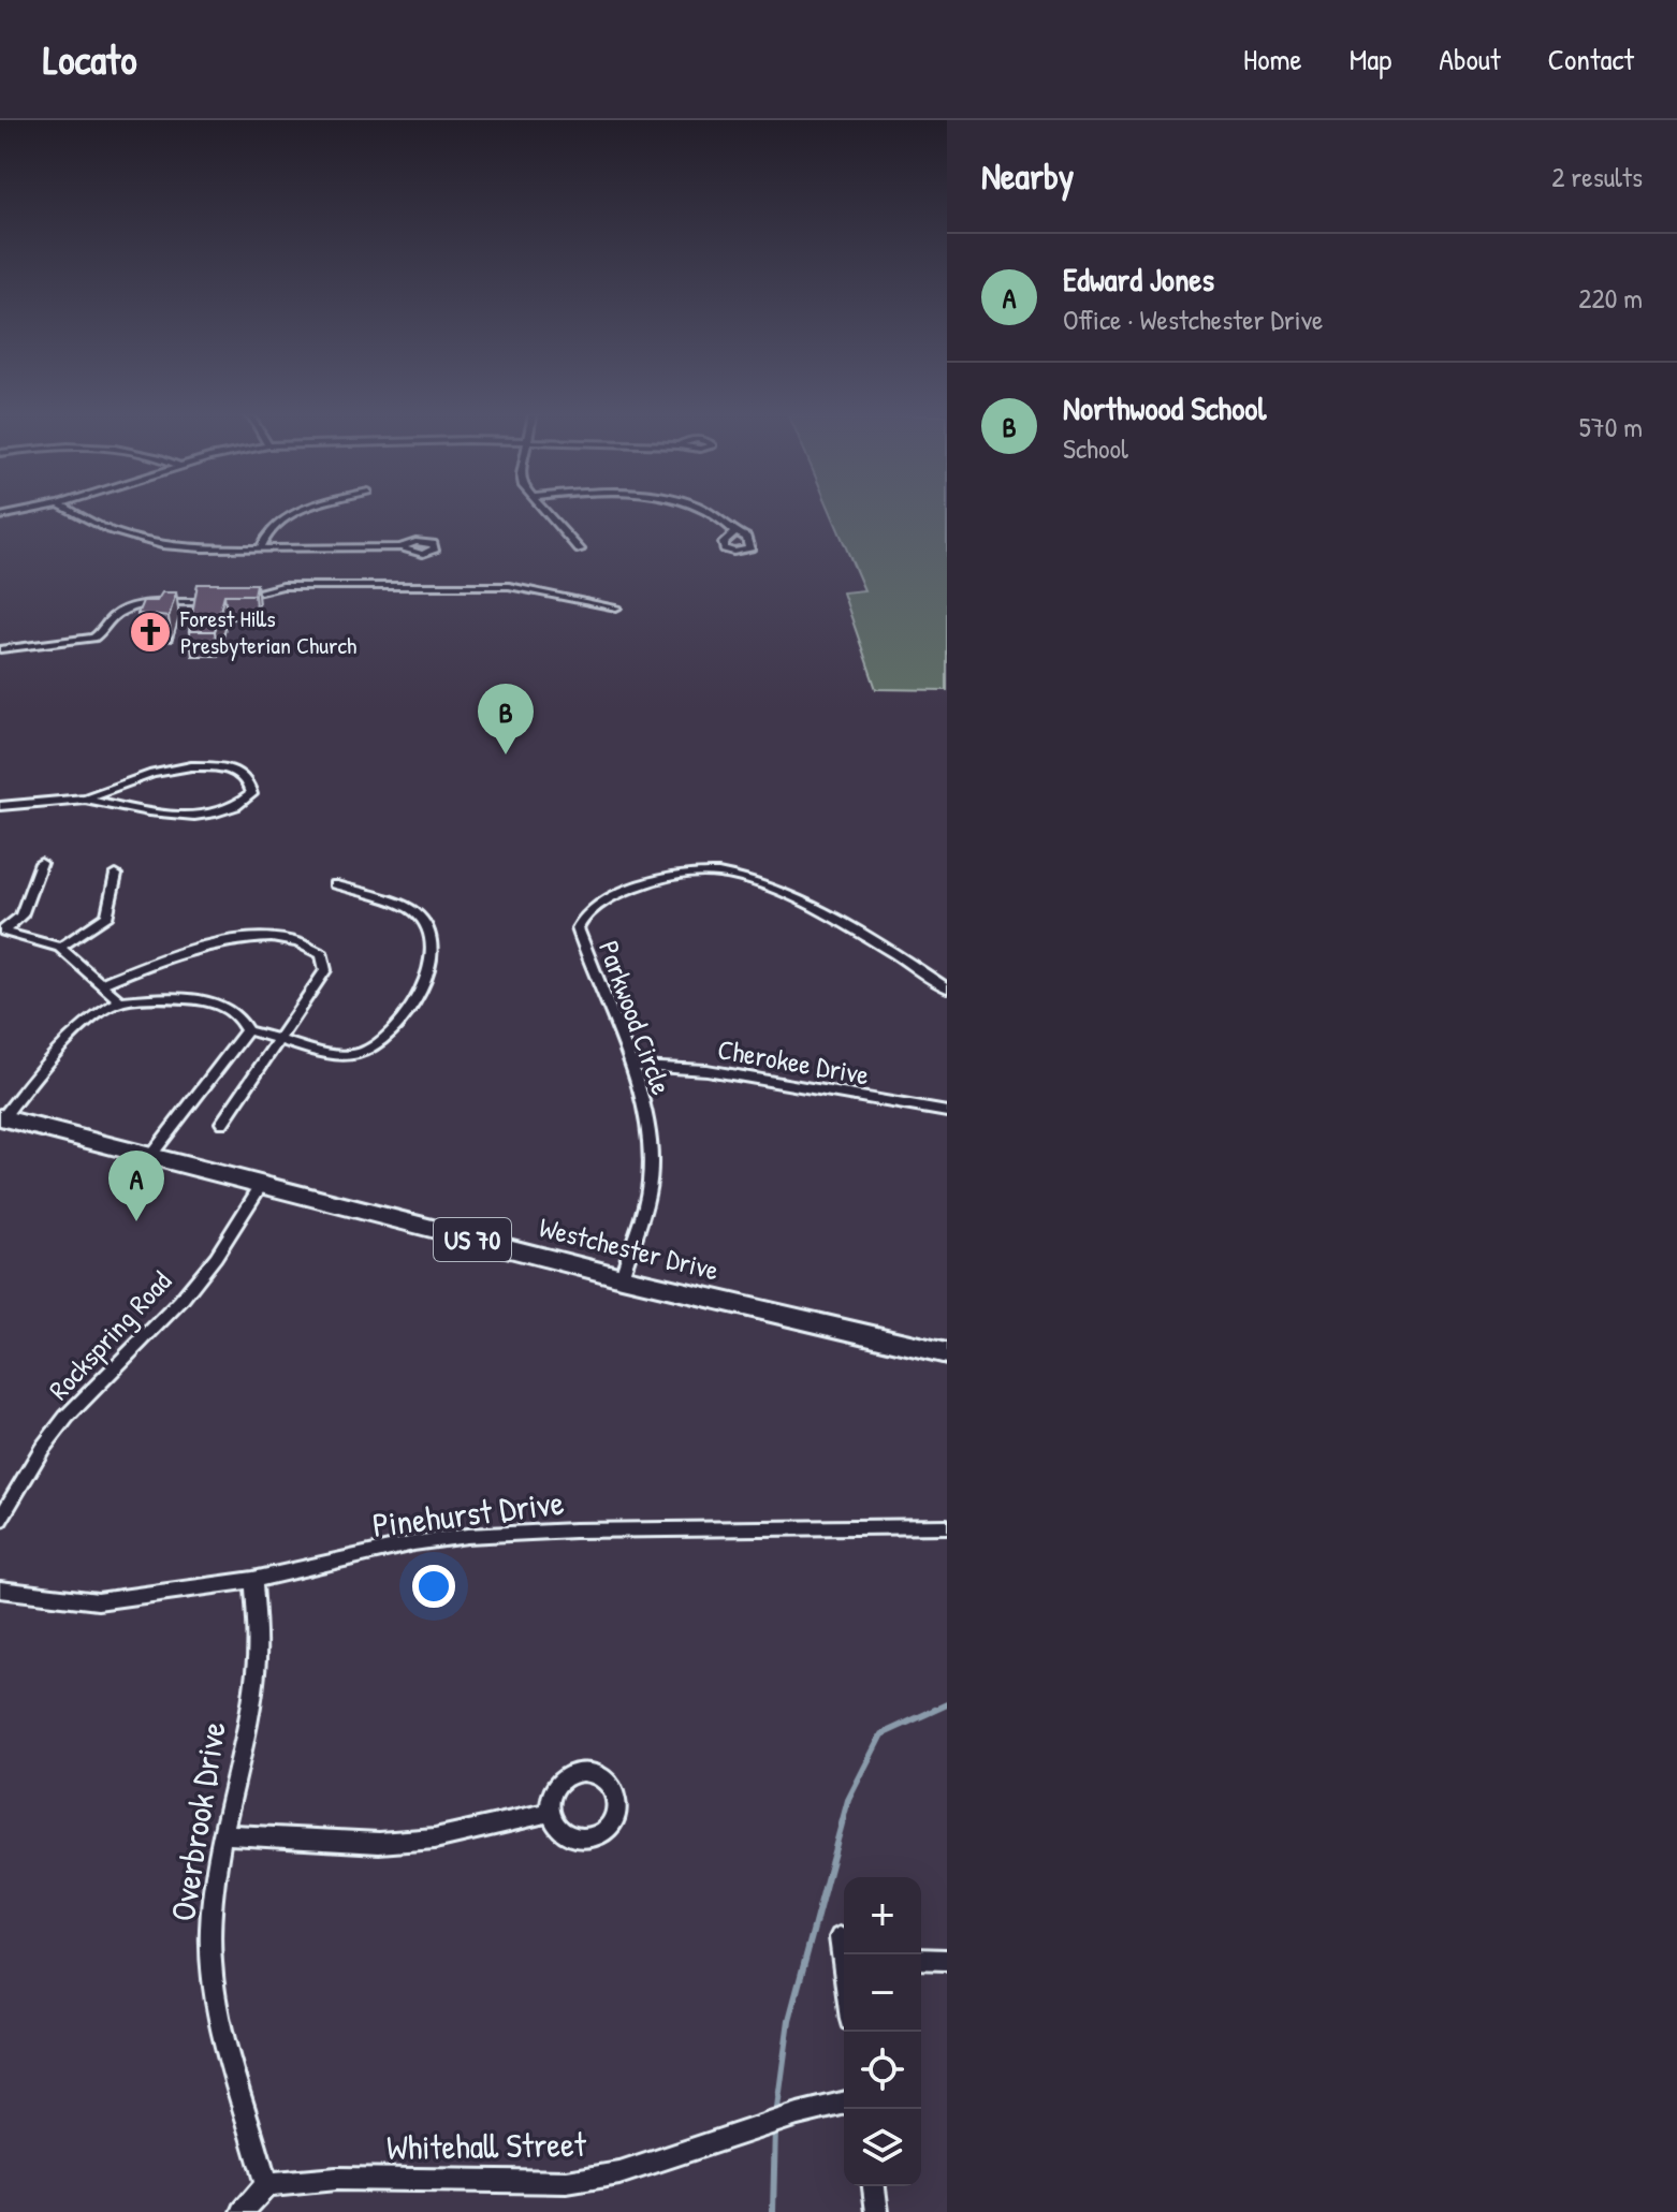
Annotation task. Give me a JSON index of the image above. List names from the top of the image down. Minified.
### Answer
{"streets":{"main road":["US 70","Westchester Drive"],"street":["Parkwood Circle","Cherokee Drive","Rockspring Road","Pinehurst Drive","Overbrook Drive","Whitehall Street"]},"crossings":[["Parkwood Circle","Cherokee Drive"],["Parkwood Circle","Westchester Drive"],["Westchester Drive","Rockspring Road"],["Pinehurst Drive","Overbrook Drive"],["Overbrook Drive","Whitehall Street"]],"places":{"church":["Forest Hills Presbyterian Church"]},"page":{"header":"Locato","nav":["Home","Map","About","Contact"],"heading":["Nearby","2 results"],"list":[{"mark":"A","name":"Edward Jones","note":"Office · Westchester Drive","value":"220 m"},{"mark":"B","name":"Northwood School","note":"School","value":"570 m"}],"pins":["B","A"],"map_buttons":["+","−"]}}
